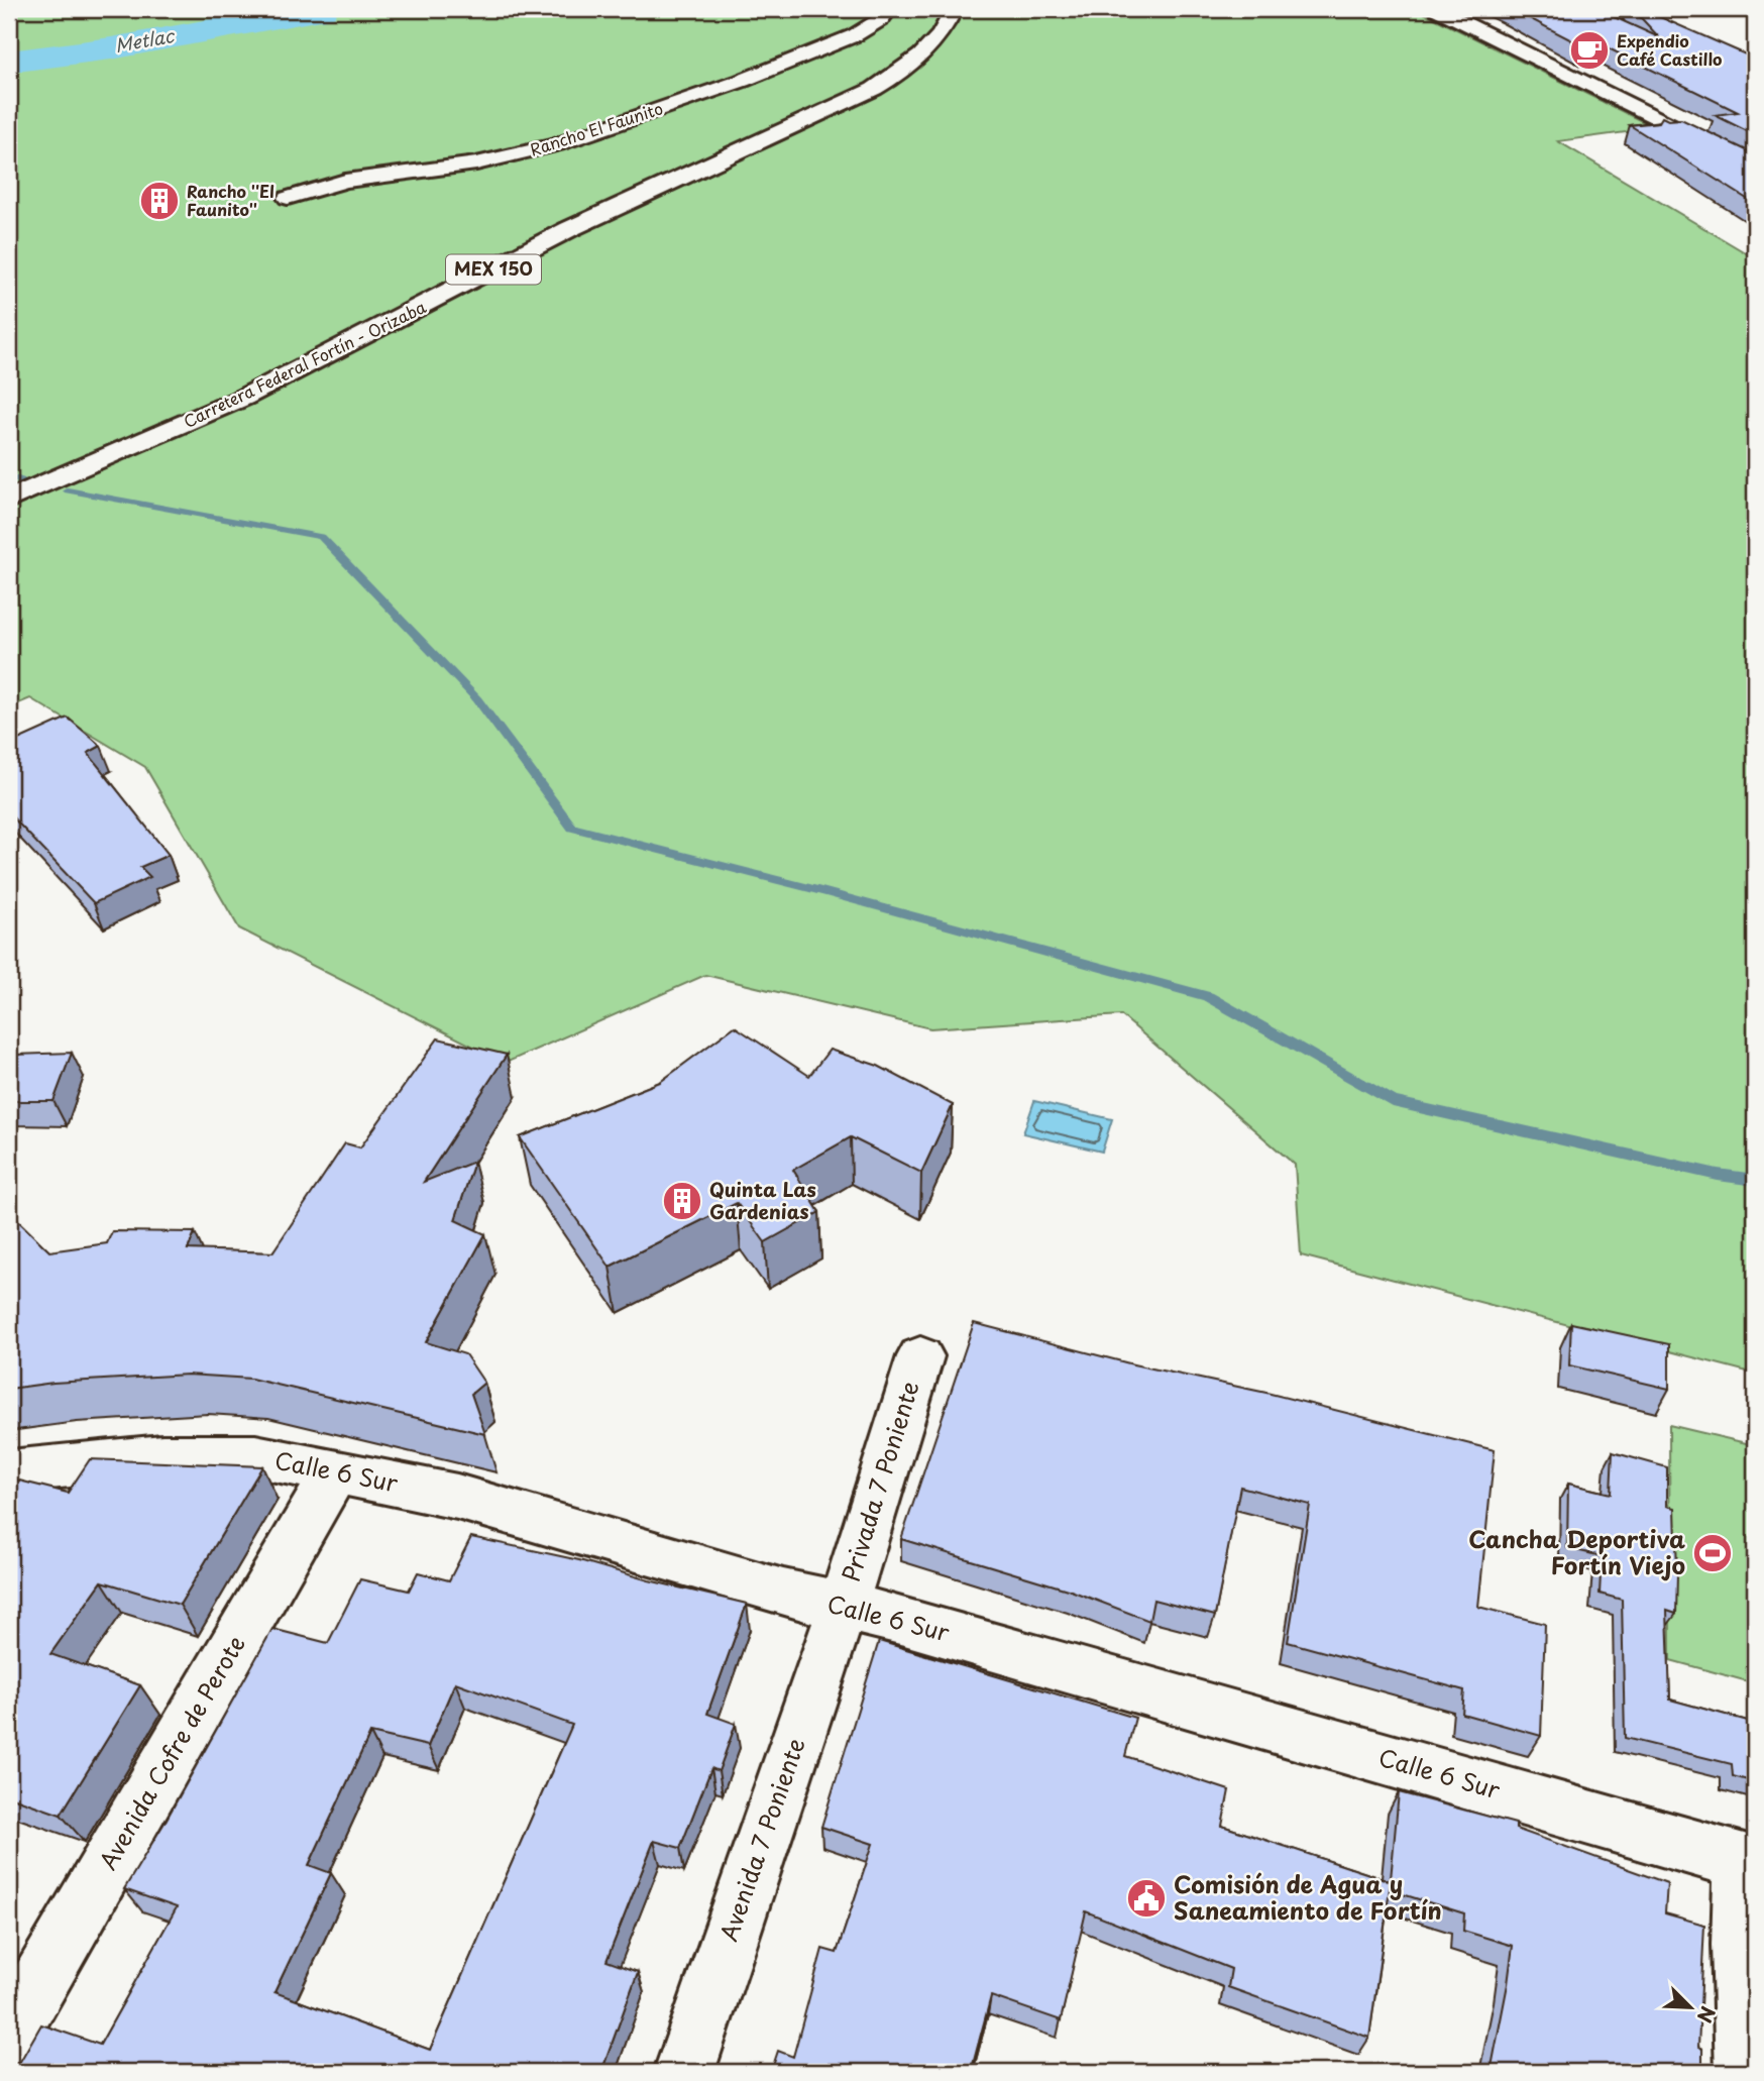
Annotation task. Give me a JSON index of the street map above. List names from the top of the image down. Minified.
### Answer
{"streets":{"street":["Rancho El Faunito","MEX 150","Carretera Federal Fortín - Orizaba","Calle 6 Sur","Privada 7 Poniente","Avenida Cofre de Perote","Avenida 7 Poniente"]},"crossings":[["Calle 6 Sur","Privada 7 Poniente"],["Calle 6 Sur","Avenida Cofre de Perote"],["Calle 6 Sur","Avenida 7 Poniente"],["Privada 7 Poniente","Avenida 7 Poniente"]],"water":["Metlac"],"places":{"cafe":["Expendio Café Castillo"],"building":["Rancho ''El Faunito''","Quinta Las Gardenias"],"sports":["Cancha Deportiva Fortín Viejo"],"public building":["Comisión de Agua y Saneamiento de Fortín"]},"north":"bottom right"}
